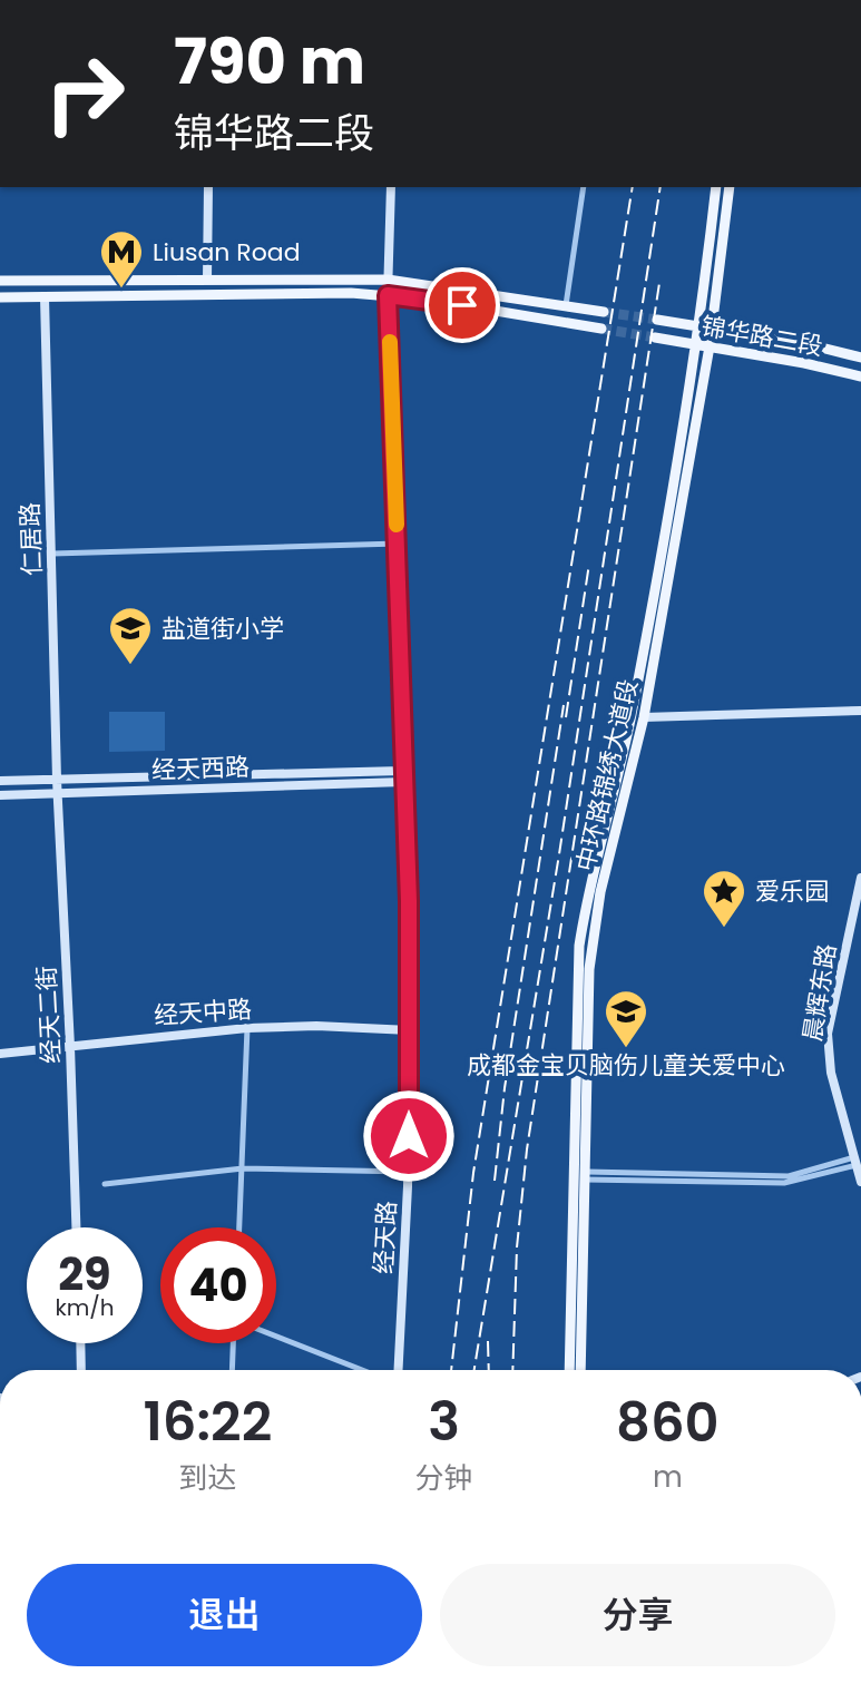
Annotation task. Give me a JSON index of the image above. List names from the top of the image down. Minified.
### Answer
{"streets":{"main road":["锦华路二段","中环路锦绣大道段"],"street":["仁居路","经天西路","晨辉东路","经天中路","经天二街","经天路"]},"crossings":[["锦华路二段","中环路锦绣大道段"],["仁居路","经天西路"],["仁居路","经天二街"],["经天西路","经天二街"],["经天西路","经天路"],["经天中路","经天二街"],["经天中路","经天路"]],"places":{"metro station":["Liusan Road"],"school or university":["盐道街小学","成都金宝贝脑伤儿童关爱中心"],"place":["爱乐园"]},"page":{"turn":["790 m","锦华路二段"],"speed":"29 km/h","limit":"40","eta":["16:22","到达","3","分钟","860","m"],"buttons":["退出","分享"]}}
